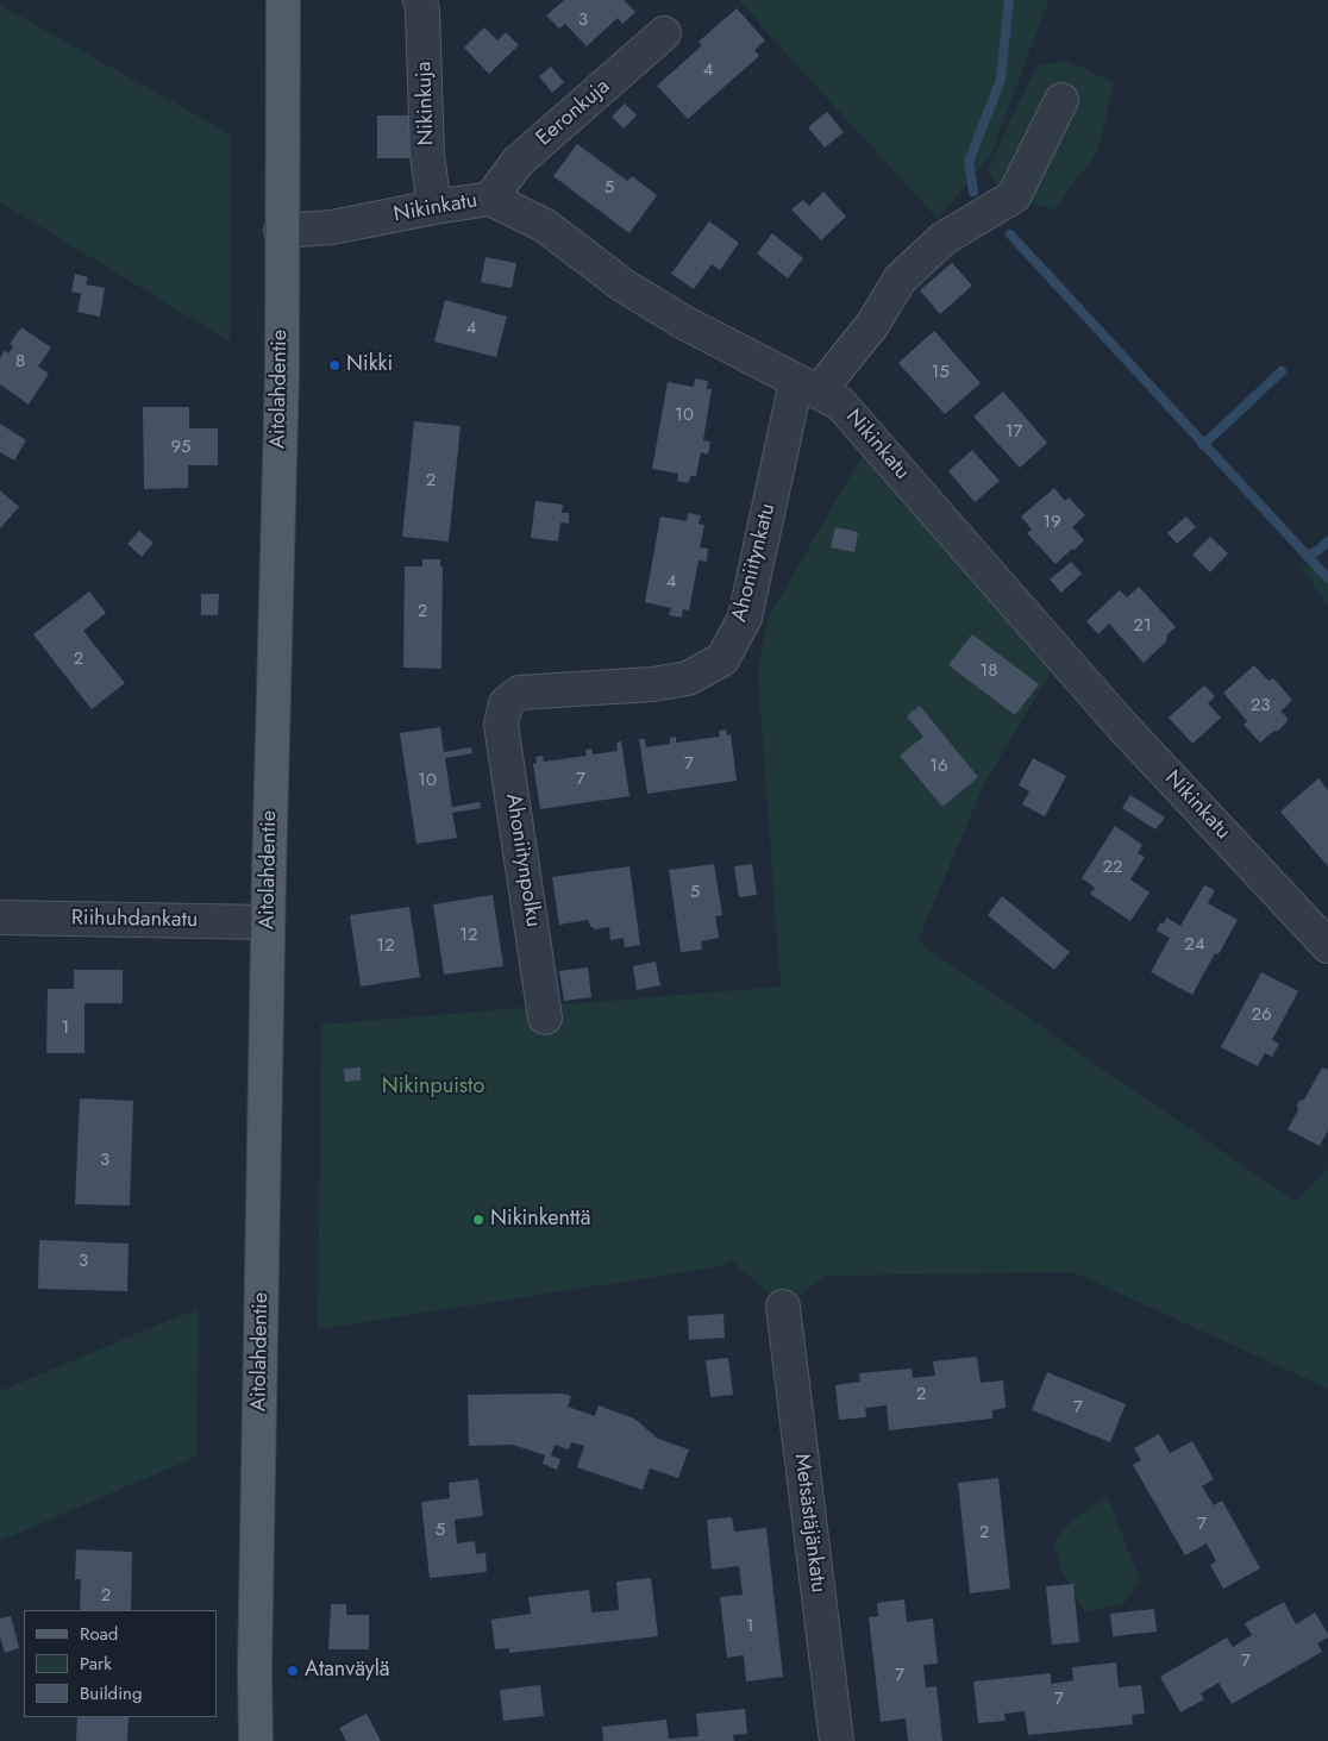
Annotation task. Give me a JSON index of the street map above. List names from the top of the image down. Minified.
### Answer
{"streets":{"main road":["Aitolahdentie"],"street":["Nikinkuja","Eeronkuja","Nikinkatu","Ahoniitynkatu","Ahoniitynpolku","Riihuhdankatu","Metsästäjänkatu"]},"crossings":[["Nikinkuja","Nikinkatu"],["Eeronkuja","Nikinkatu"],["Nikinkatu","Aitolahdentie"],["Nikinkatu","Ahoniitynkatu"],["Aitolahdentie","Riihuhdankatu"],["Ahoniitynkatu","Ahoniitynpolku"]],"parks":["Nikinpuisto"],"places":["Nikki","Nikinkenttä","Atanväylä"],"house_numbers":["3","4","5","4","8","15","10","17","95","2","19","4","2","21","2","18","23","7","16","7","10","22","5","12","24","12","26","1","3","3","2","7","7","5","2","2","1","7","7","7"],"legend":["Road","Park","Building"]}
